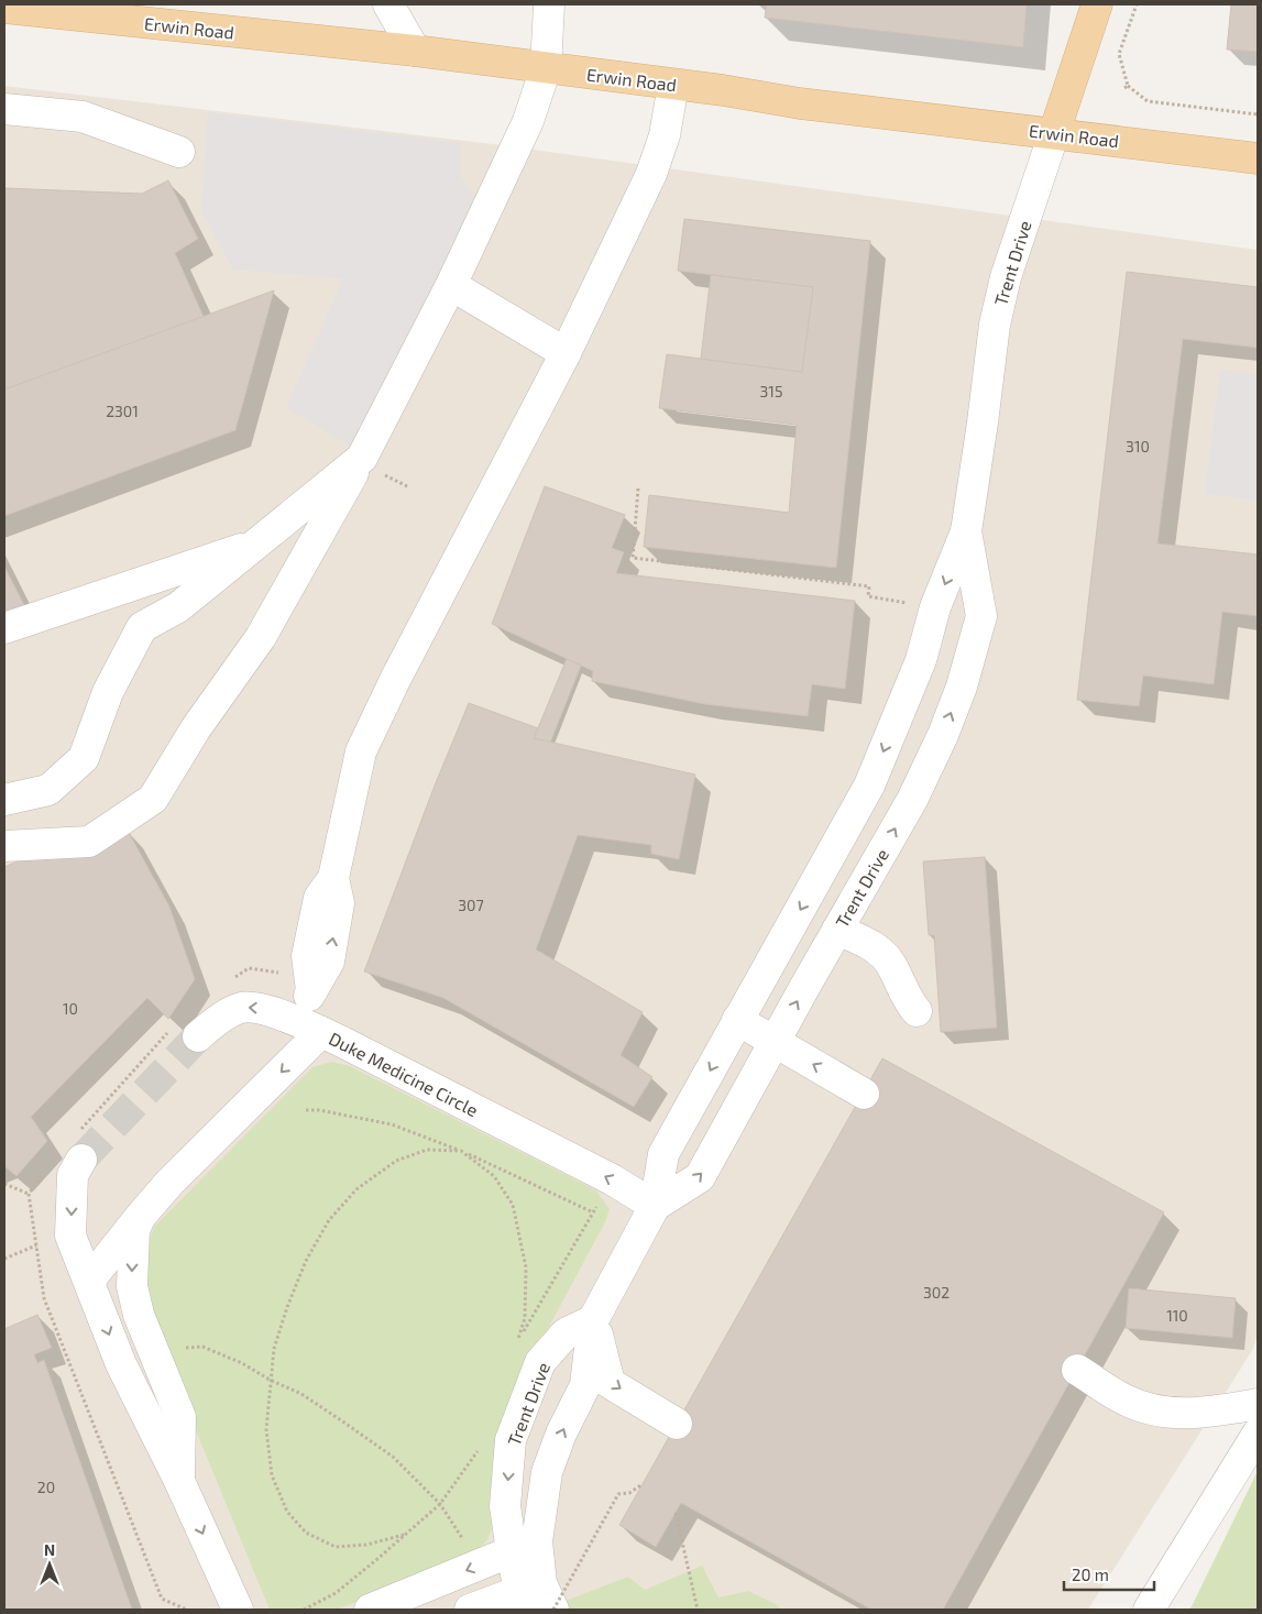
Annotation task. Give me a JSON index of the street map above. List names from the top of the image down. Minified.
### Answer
{"streets":{"main road":["Erwin Road","Trent Drive"],"street":["Duke Medicine Circle"]},"crossings":[["Erwin Road","Trent Drive"],["Trent Drive","Duke Medicine Circle"]],"house_numbers":["315","2301","310","307","10","302","110","20"],"scale_bar":"20 m","north":"top"}
